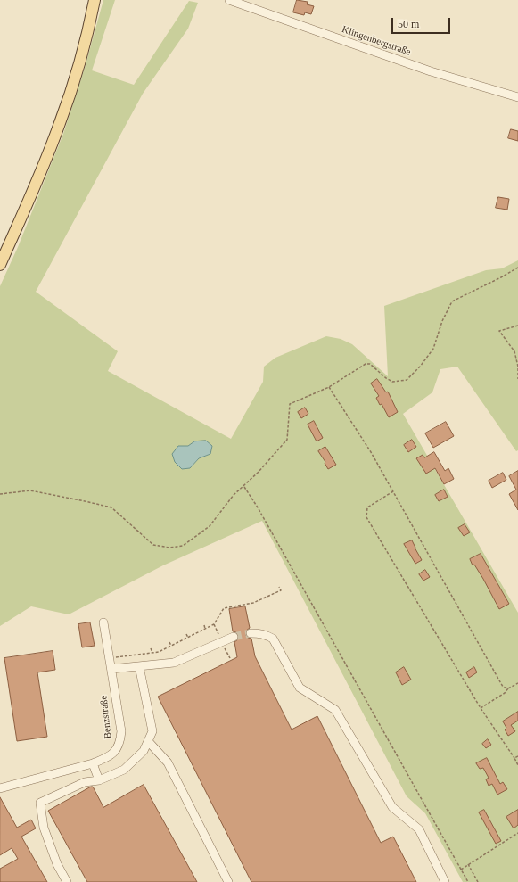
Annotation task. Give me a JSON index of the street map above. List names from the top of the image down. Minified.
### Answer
{"streets":{"street":["Klingenbergstraße","Benzstraße"]},"scale_bar":"50 m"}
